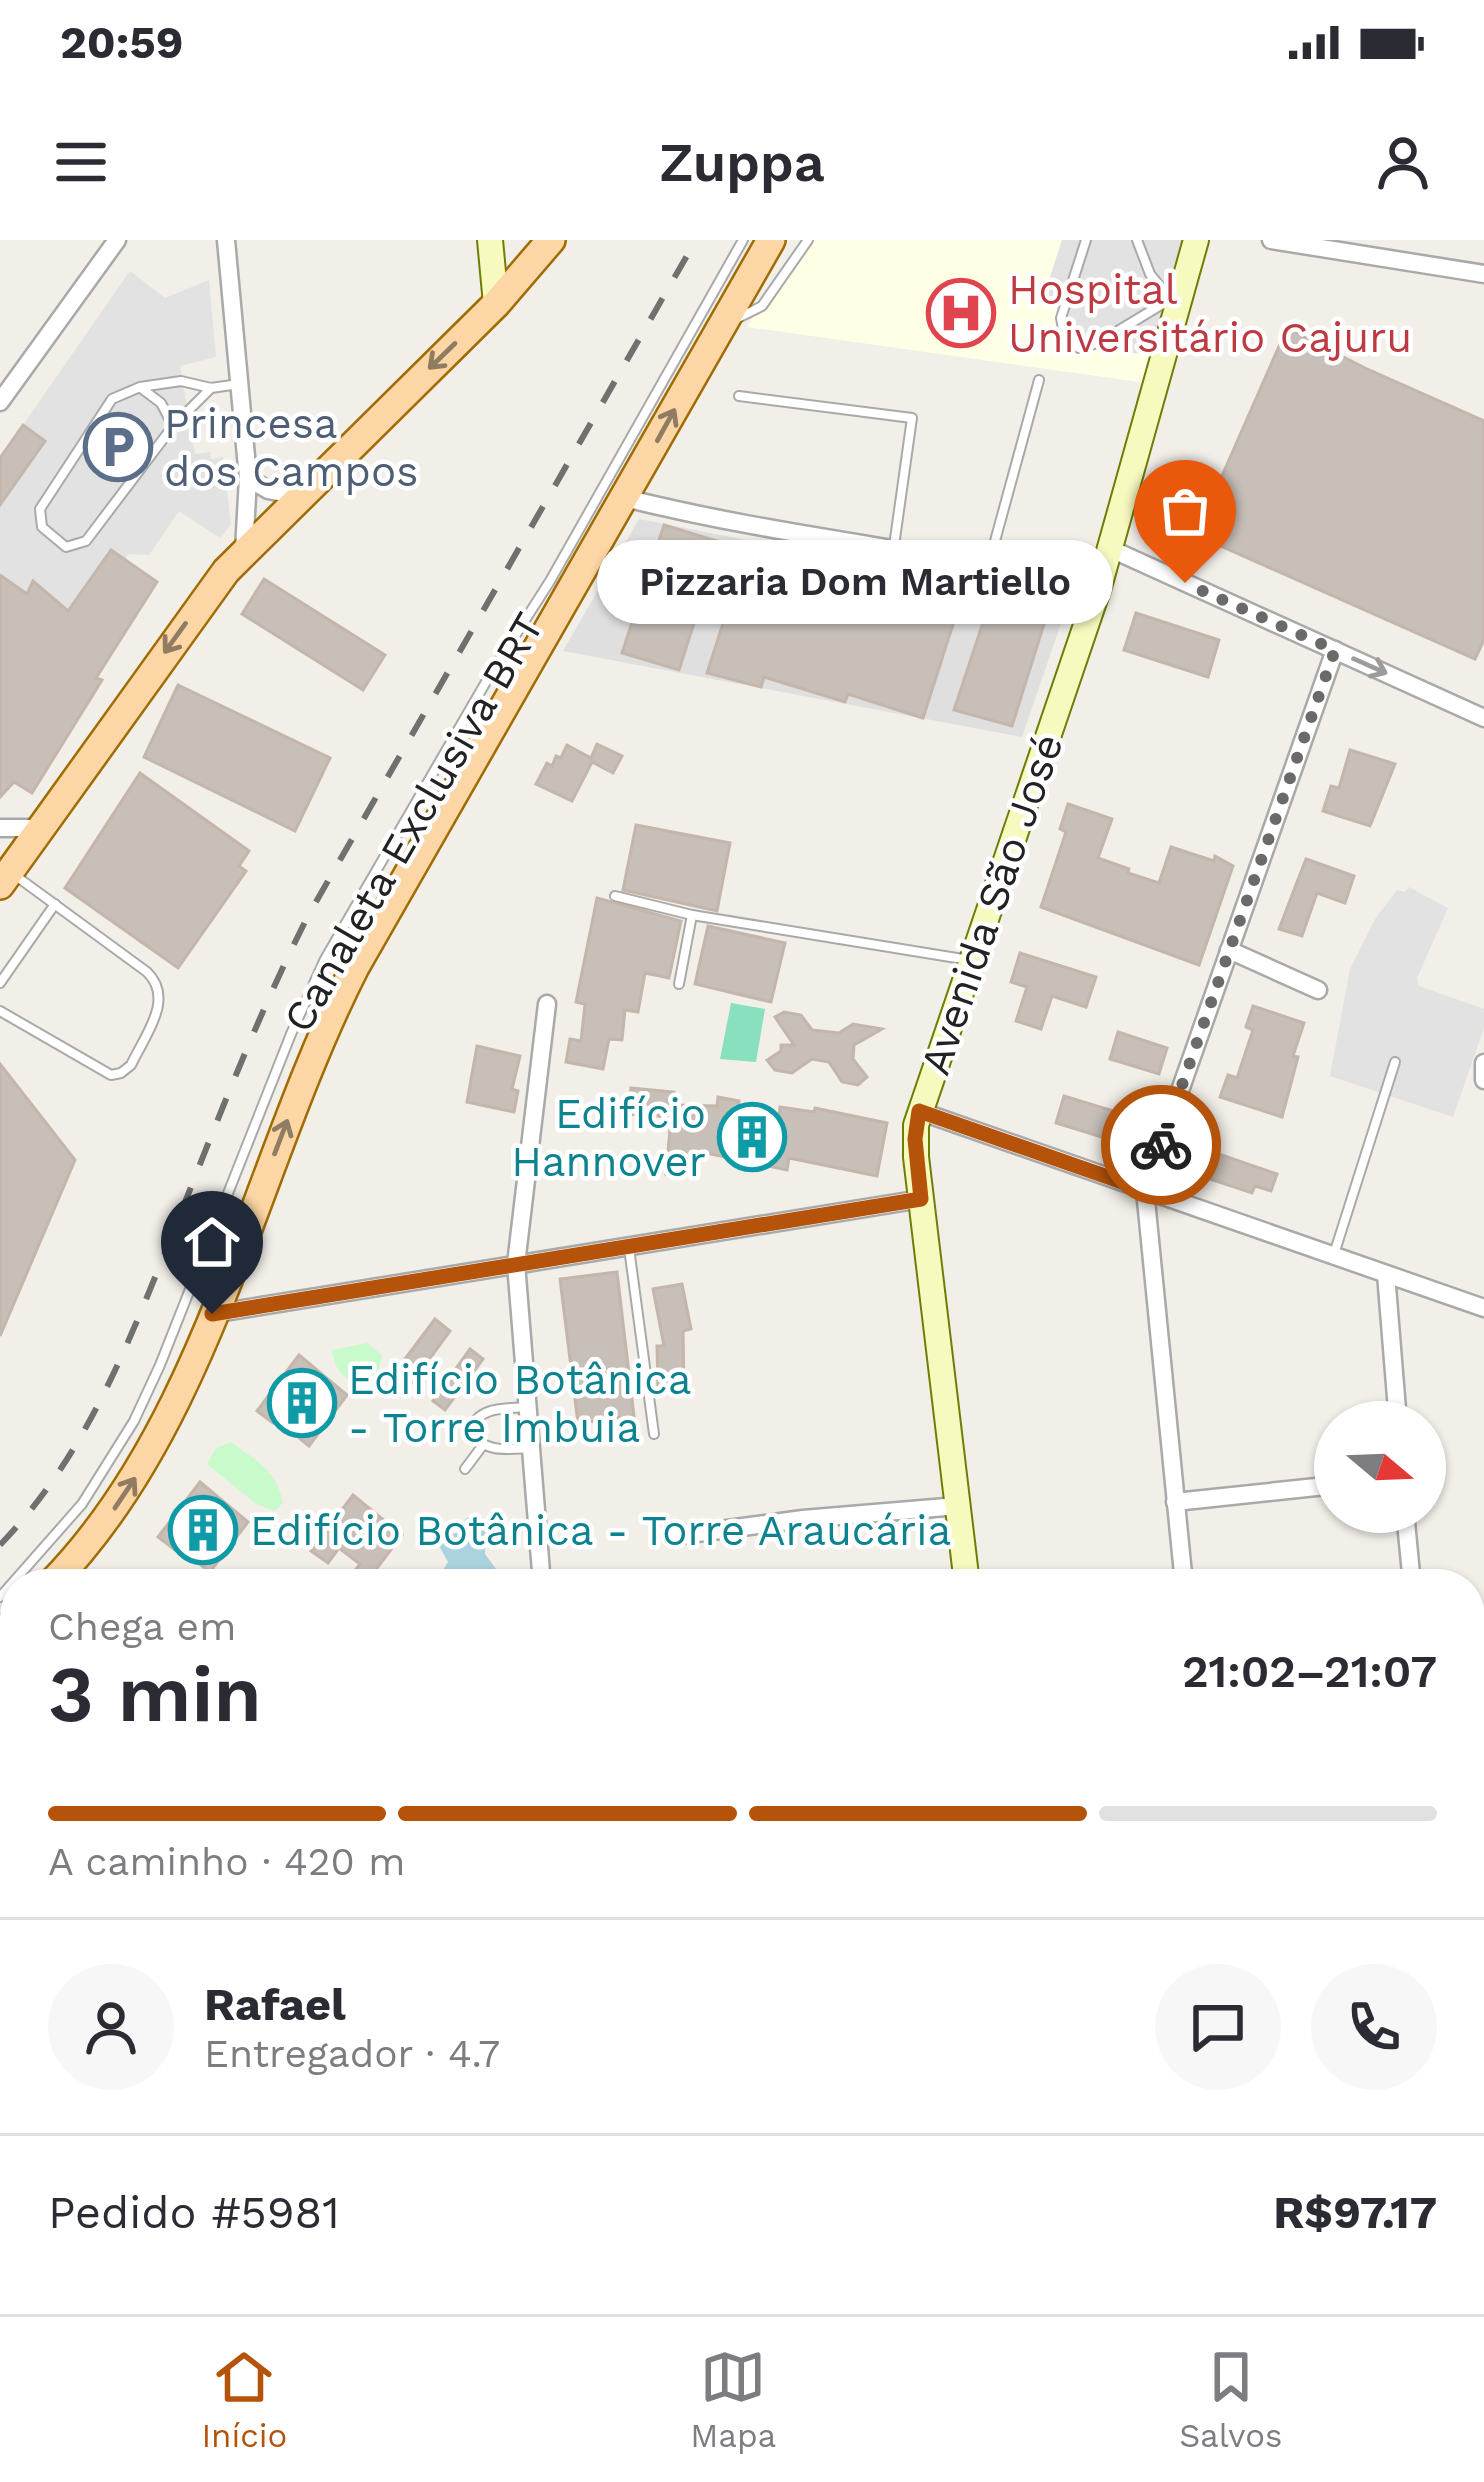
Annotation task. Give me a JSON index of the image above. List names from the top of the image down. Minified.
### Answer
{"streets":{"street":["Avenida São José"],"lane":["Canaleta Exclusiva BRT"]},"places":{"hospital":["Hospital Universitário Cajuru"],"parking":["Princesa dos Campos"],"other":["Pizzaria Dom Martiello"],"building":["Edifício Hannover","Edifício Botânica - Torre Imbuia","Edifício Botânica - Torre Araucária"]},"north":"right","page":{"status":"20:59","header":"Zuppa","bubble":"Pizzaria Dom Martiello","heading":["3 min","Chega em","21:02–21:07"],"panel":["Rafael","Entregador · 4.7","Pedido #5981","R$97.17"],"bar":"A caminho · 420 m","tabs":["Início","Mapa","Salvos"]}}
